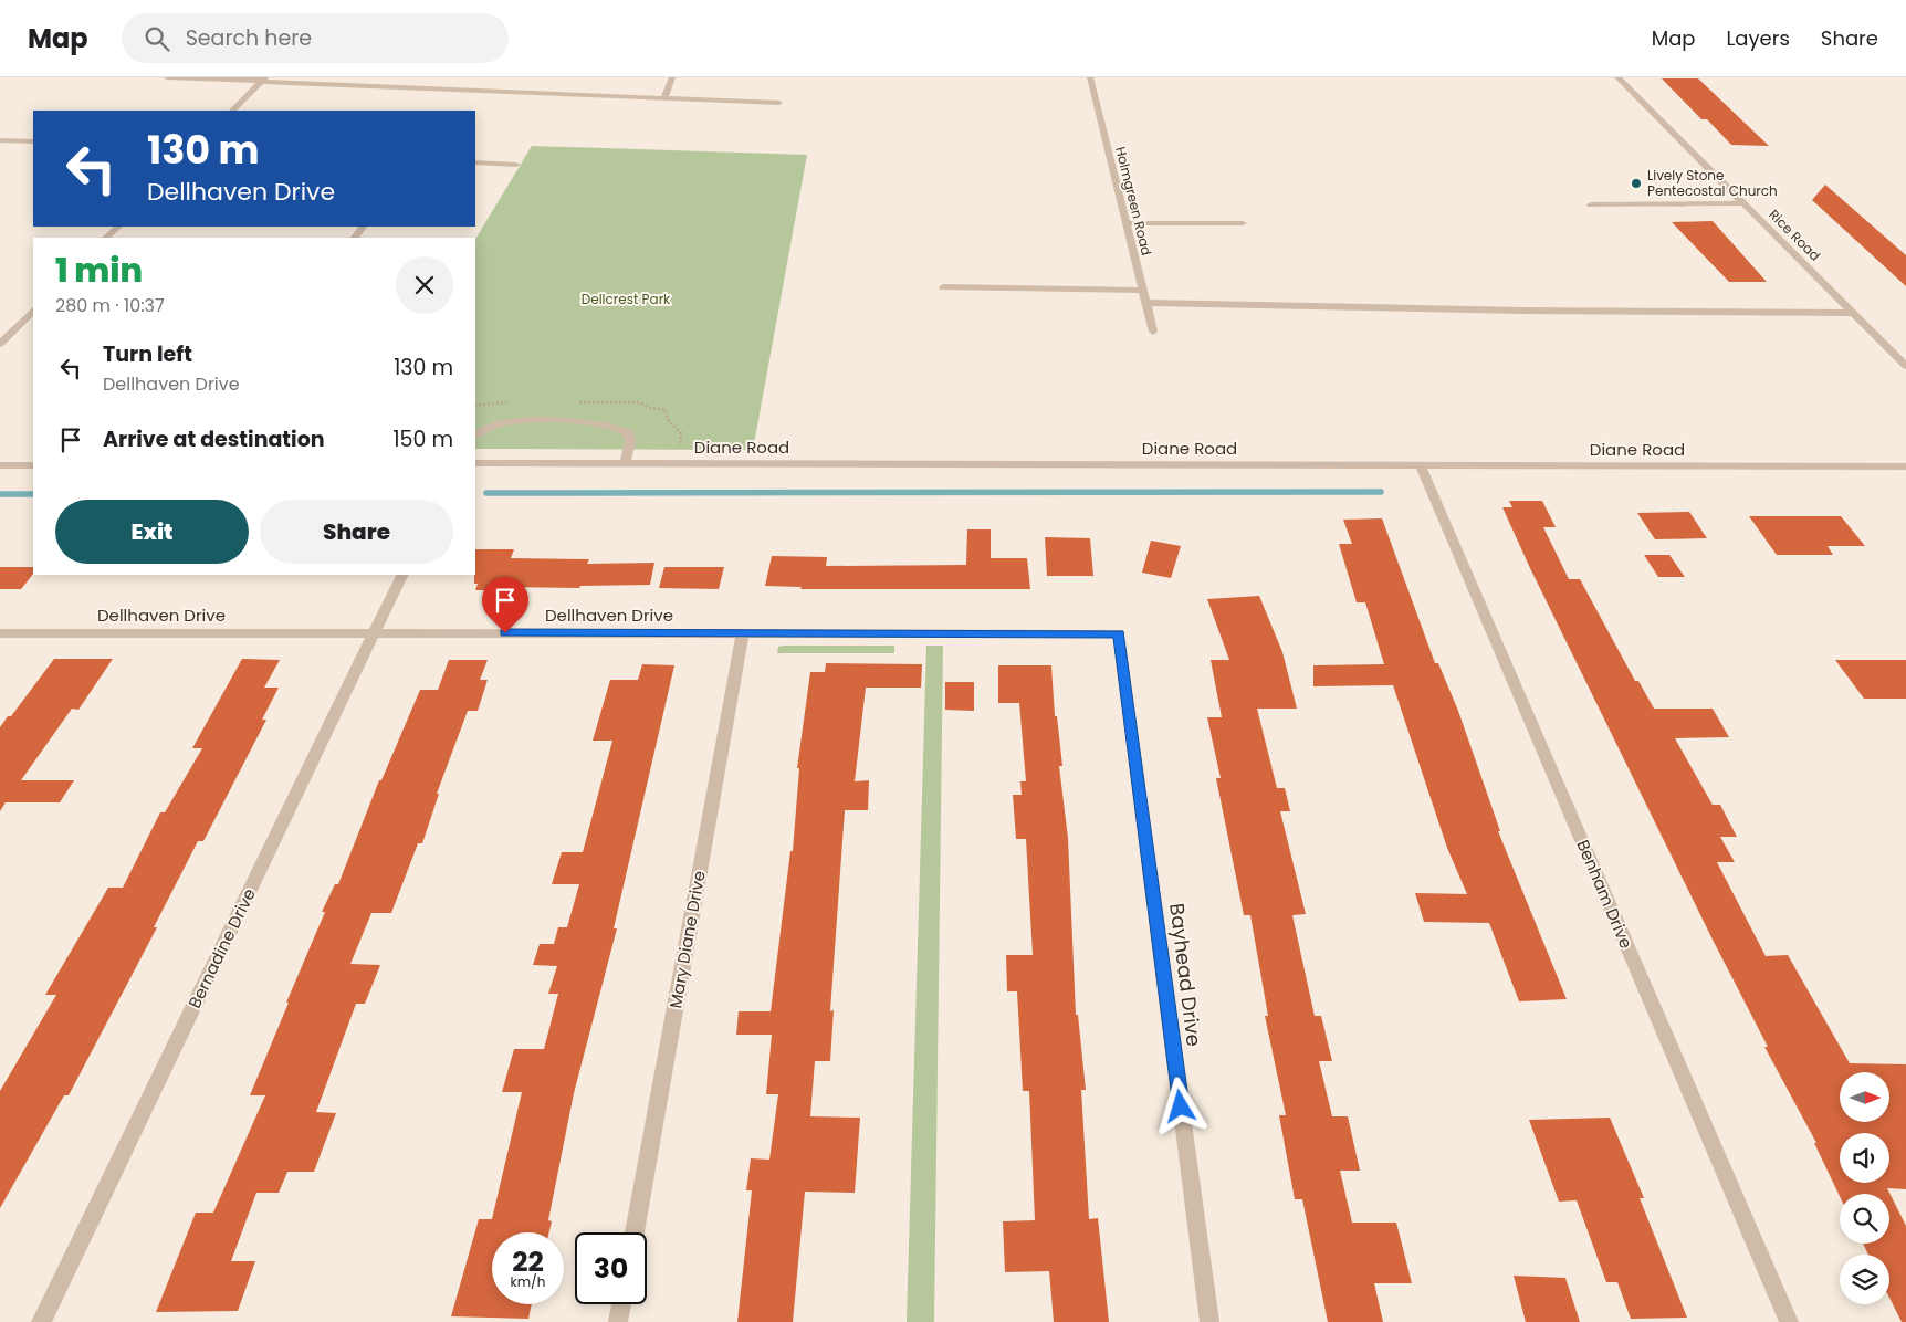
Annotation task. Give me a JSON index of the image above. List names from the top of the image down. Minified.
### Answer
{"streets":{"street":["Holmgreen Road","Rice Road","Diane Road","Dellhaven Drive","Benham Drive","Mary Diane Drive","Bernadine Drive","Bayhead Drive"]},"crossings":[["Diane Road","Benham Drive"],["Dellhaven Drive","Mary Diane Drive"],["Dellhaven Drive","Bernadine Drive"],["Dellhaven Drive","Bayhead Drive"]],"parks":["Dellcrest Park"],"places":["Lively Stone Pentecostal Church"],"north":"right","page":{"header":"Map","search":"Search here","nav":["Map","Layers","Share"],"turn":["130 m","Dellhaven Drive"],"heading":["1 min","280 m · 10:37"],"list":[{"name":"Turn left","note":"Dellhaven Drive","value":"130 m"},{"name":"Arrive at destination","value":"150 m"}],"buttons":["Exit","Share"],"speed":"22 km/h","limit":"30"}}
